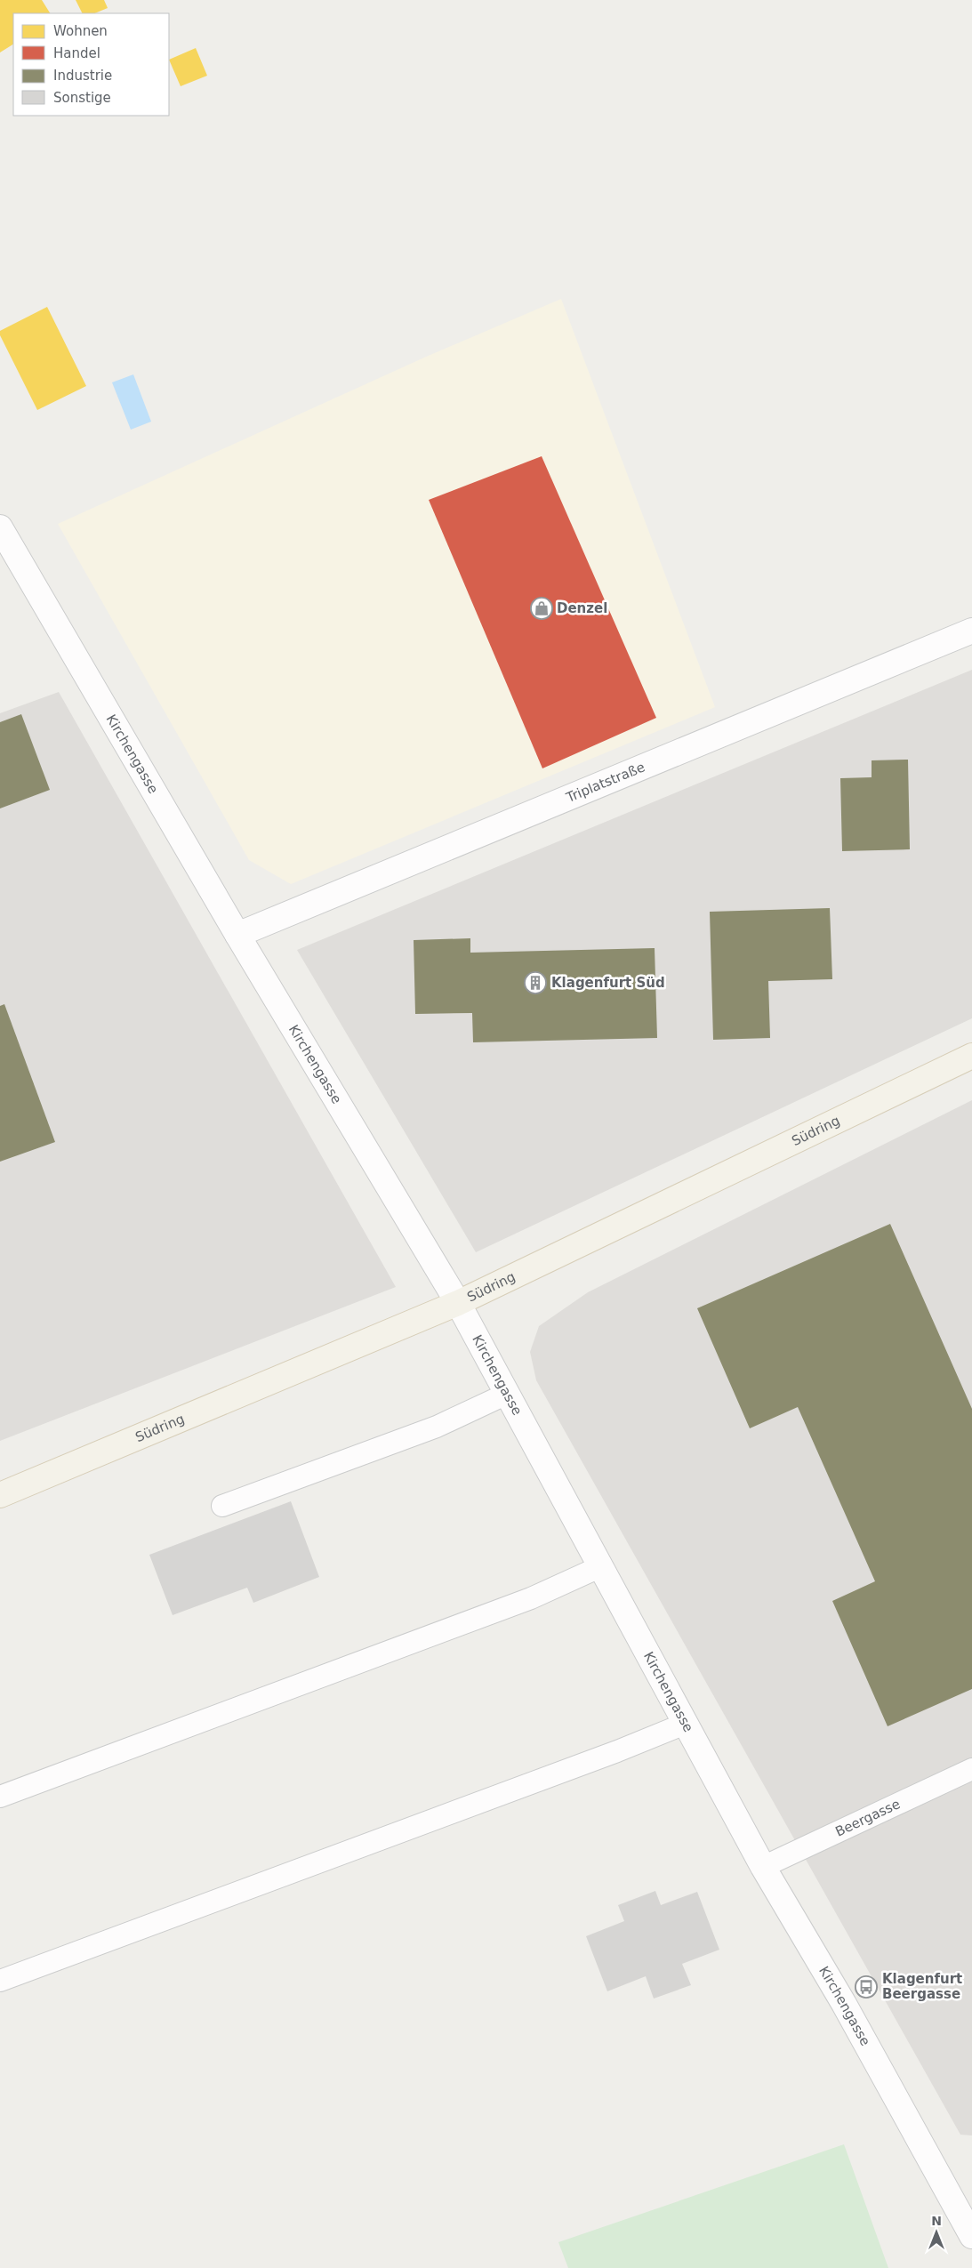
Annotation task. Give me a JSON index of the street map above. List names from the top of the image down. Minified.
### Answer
{"streets":{"main road":["Südring"],"street":["Kirchengasse","Triplatstraße"],"lane":["Beergasse"]},"crossings":[["Kirchengasse","Triplatstraße"],["Kirchengasse","Südring"],["Kirchengasse","Beergasse"]],"places":{"shop":["Denzel"],"building":["Klagenfurt Süd"],"bus stop":["Klagenfurt Beergasse"]},"legend":["Wohnen","Handel","Industrie","Sonstige"],"north":"top"}
